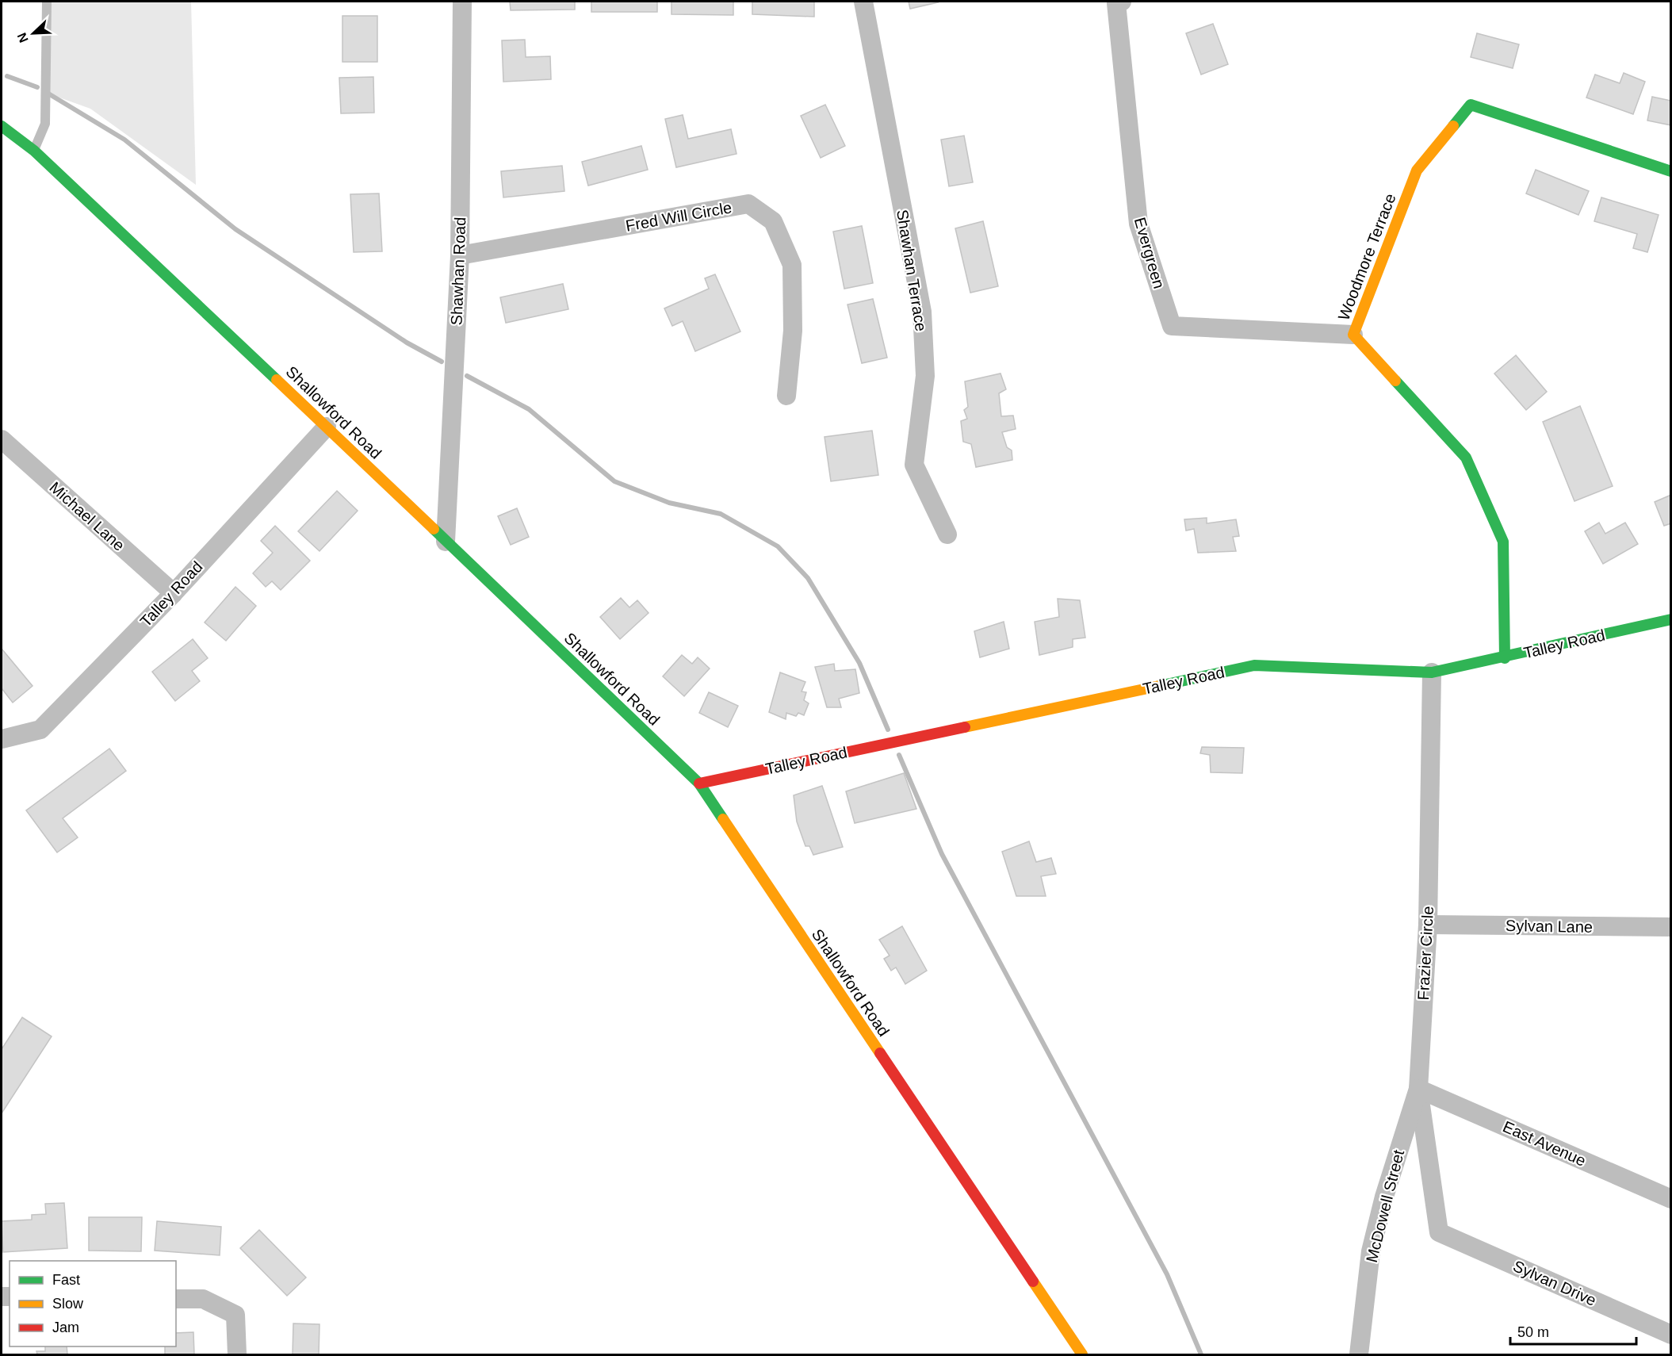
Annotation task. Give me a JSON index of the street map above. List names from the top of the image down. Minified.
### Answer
{"streets":{"street":["Fred Will Circle","Evergreen","Woodmore Terrace","Shawhan Terrace","Shawhan Road","Shallowford Road","Michael Lane","Talley Road","Sylvan Lane","Frazier Circle","East Avenue","McDowell Street","Sylvan Drive"]},"crossings":[["Fred Will Circle","Shawhan Road"],["Evergreen","Woodmore Terrace"],["Woodmore Terrace","Talley Road"],["Shawhan Road","Shallowford Road"],["Shallowford Road","Talley Road"],["Michael Lane","Talley Road"],["Talley Road","Frazier Circle"],["Sylvan Lane","Frazier Circle"],["Frazier Circle","East Avenue"],["Frazier Circle","McDowell Street"],["Frazier Circle","Sylvan Drive"],["East Avenue","McDowell Street"]],"legend":["Fast","Slow","Jam"],"scale_bar":"50 m","north":"bottom left"}
